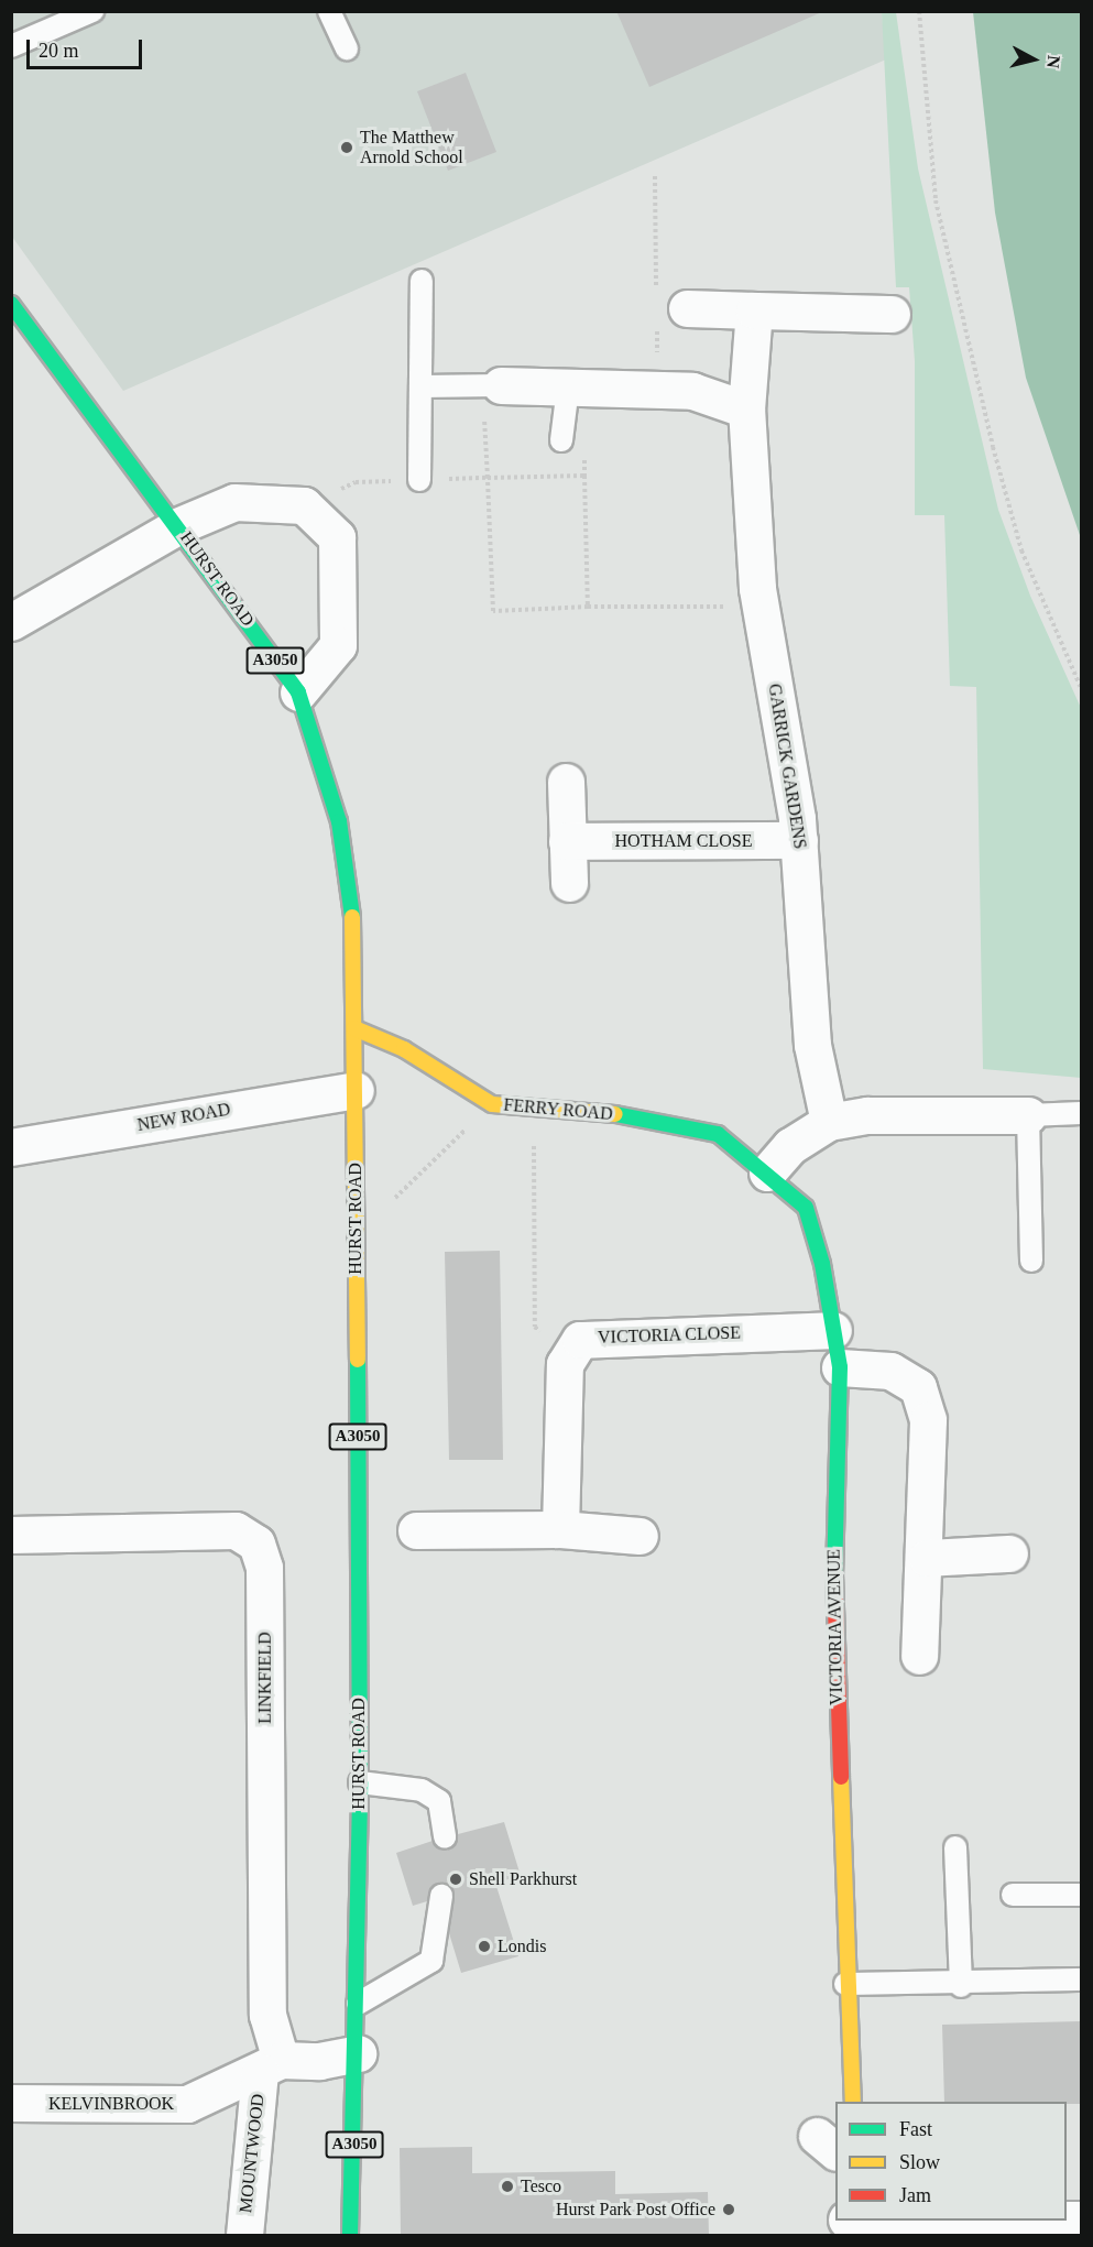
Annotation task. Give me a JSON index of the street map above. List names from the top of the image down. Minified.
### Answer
{"streets":{"main road":["HURST ROAD","A3050","FERRY ROAD","VICTORIA AVENUE"],"street":["GARRICK GARDENS","HOTHAM CLOSE","NEW ROAD","VICTORIA CLOSE","LINKFIELD","KELVINBROOK","MOUNTWOOD"]},"crossings":[["HURST ROAD","FERRY ROAD"],["HURST ROAD","NEW ROAD"],["HURST ROAD","KELVINBROOK"],["GARRICK GARDENS","HOTHAM CLOSE"],["FERRY ROAD","VICTORIA AVENUE"],["VICTORIA CLOSE","VICTORIA AVENUE"],["LINKFIELD","KELVINBROOK"],["LINKFIELD","MOUNTWOOD"],["KELVINBROOK","MOUNTWOOD"]],"places":["The Matthew Arnold School","Shell Parkhurst","Londis","Tesco","Hurst Park Post Office"],"legend":["Fast","Slow","Jam"],"scale_bar":"20 m","north":"right"}
